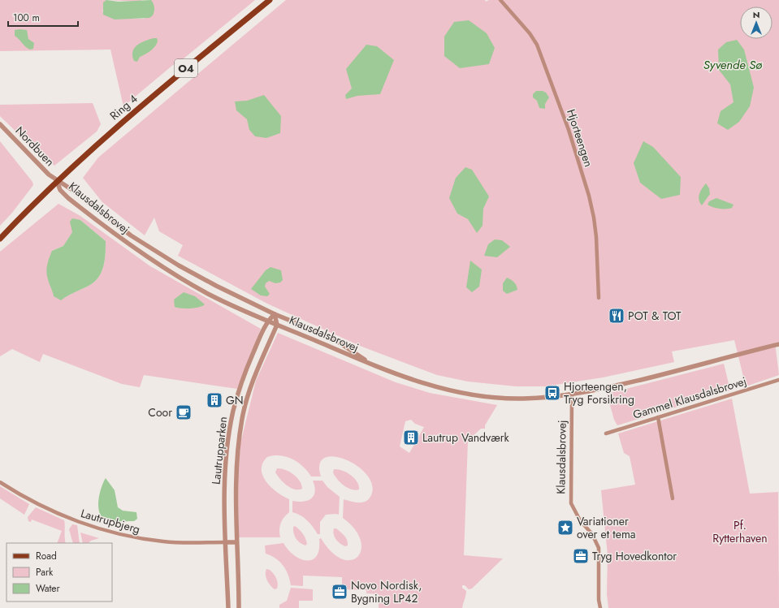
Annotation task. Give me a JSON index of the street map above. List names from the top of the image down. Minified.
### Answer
{"streets":{"main road":["O4","Ring 4"],"street":["Hjorteengen","Nordbuen","Klausdalsbrovej","Gammel Klausdalsbrovej","Lautrupparken","Lautrupbjerg"]},"crossings":[["Ring 4","Nordbuen"],["Ring 4","Klausdalsbrovej"],["Nordbuen","Klausdalsbrovej"],["Klausdalsbrovej","Lautrupparken"],["Lautrupparken","Lautrupbjerg"]],"water":["Syvende Sø"],"parks":["Pf. Rytterhaven"],"places":{"restaurant":["POT & TOT"],"bus stop":["Hjorteengen, Tryg Forsikring"],"building":["GN","Lautrup Vandværk"],"cafe":["Coor"],"place":["Variationer over et tema"],"office":["Tryg Hovedkontor","Novo Nordisk, Bygning LP42"]},"legend":["Road","Park","Water"],"scale_bar":"100 m","north":"top"}
